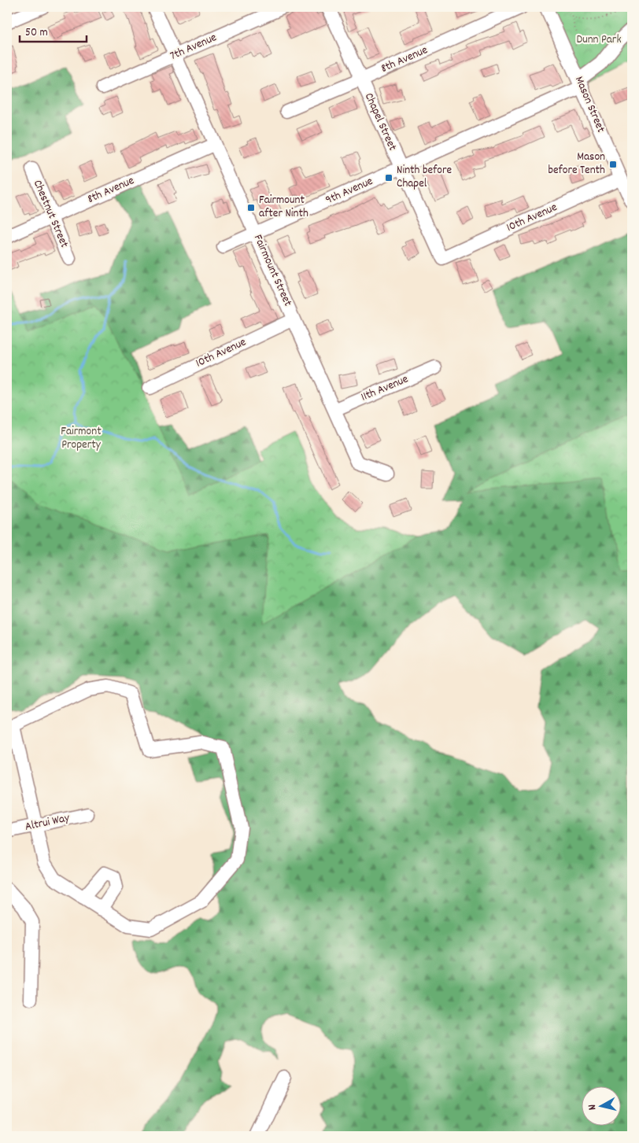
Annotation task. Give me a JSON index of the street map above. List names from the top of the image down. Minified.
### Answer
{"streets":{"street":["7th Avenue","8th Avenue","Mason Street","Chapel Street","9th Avenue","Chestnut Street","10th Avenue","Fairmount Street","11th Avenue","Altrui Way"]},"crossings":[["7th Avenue","Fairmount Street"],["8th Avenue","Chapel Street"],["8th Avenue","Chestnut Street"],["8th Avenue","Fairmount Street"],["Mason Street","9th Avenue"],["Mason Street","10th Avenue"],["Chapel Street","9th Avenue"],["Chapel Street","10th Avenue"],["9th Avenue","Fairmount Street"],["10th Avenue","Fairmount Street"],["Fairmount Street","11th Avenue"]],"parks":["Dunn Park","Fairmont Property"],"places":{"transit":["Mason before Tenth","Ninth before Chapel","Fairmount after Ninth"]},"scale_bar":"50 m","north":"left"}
